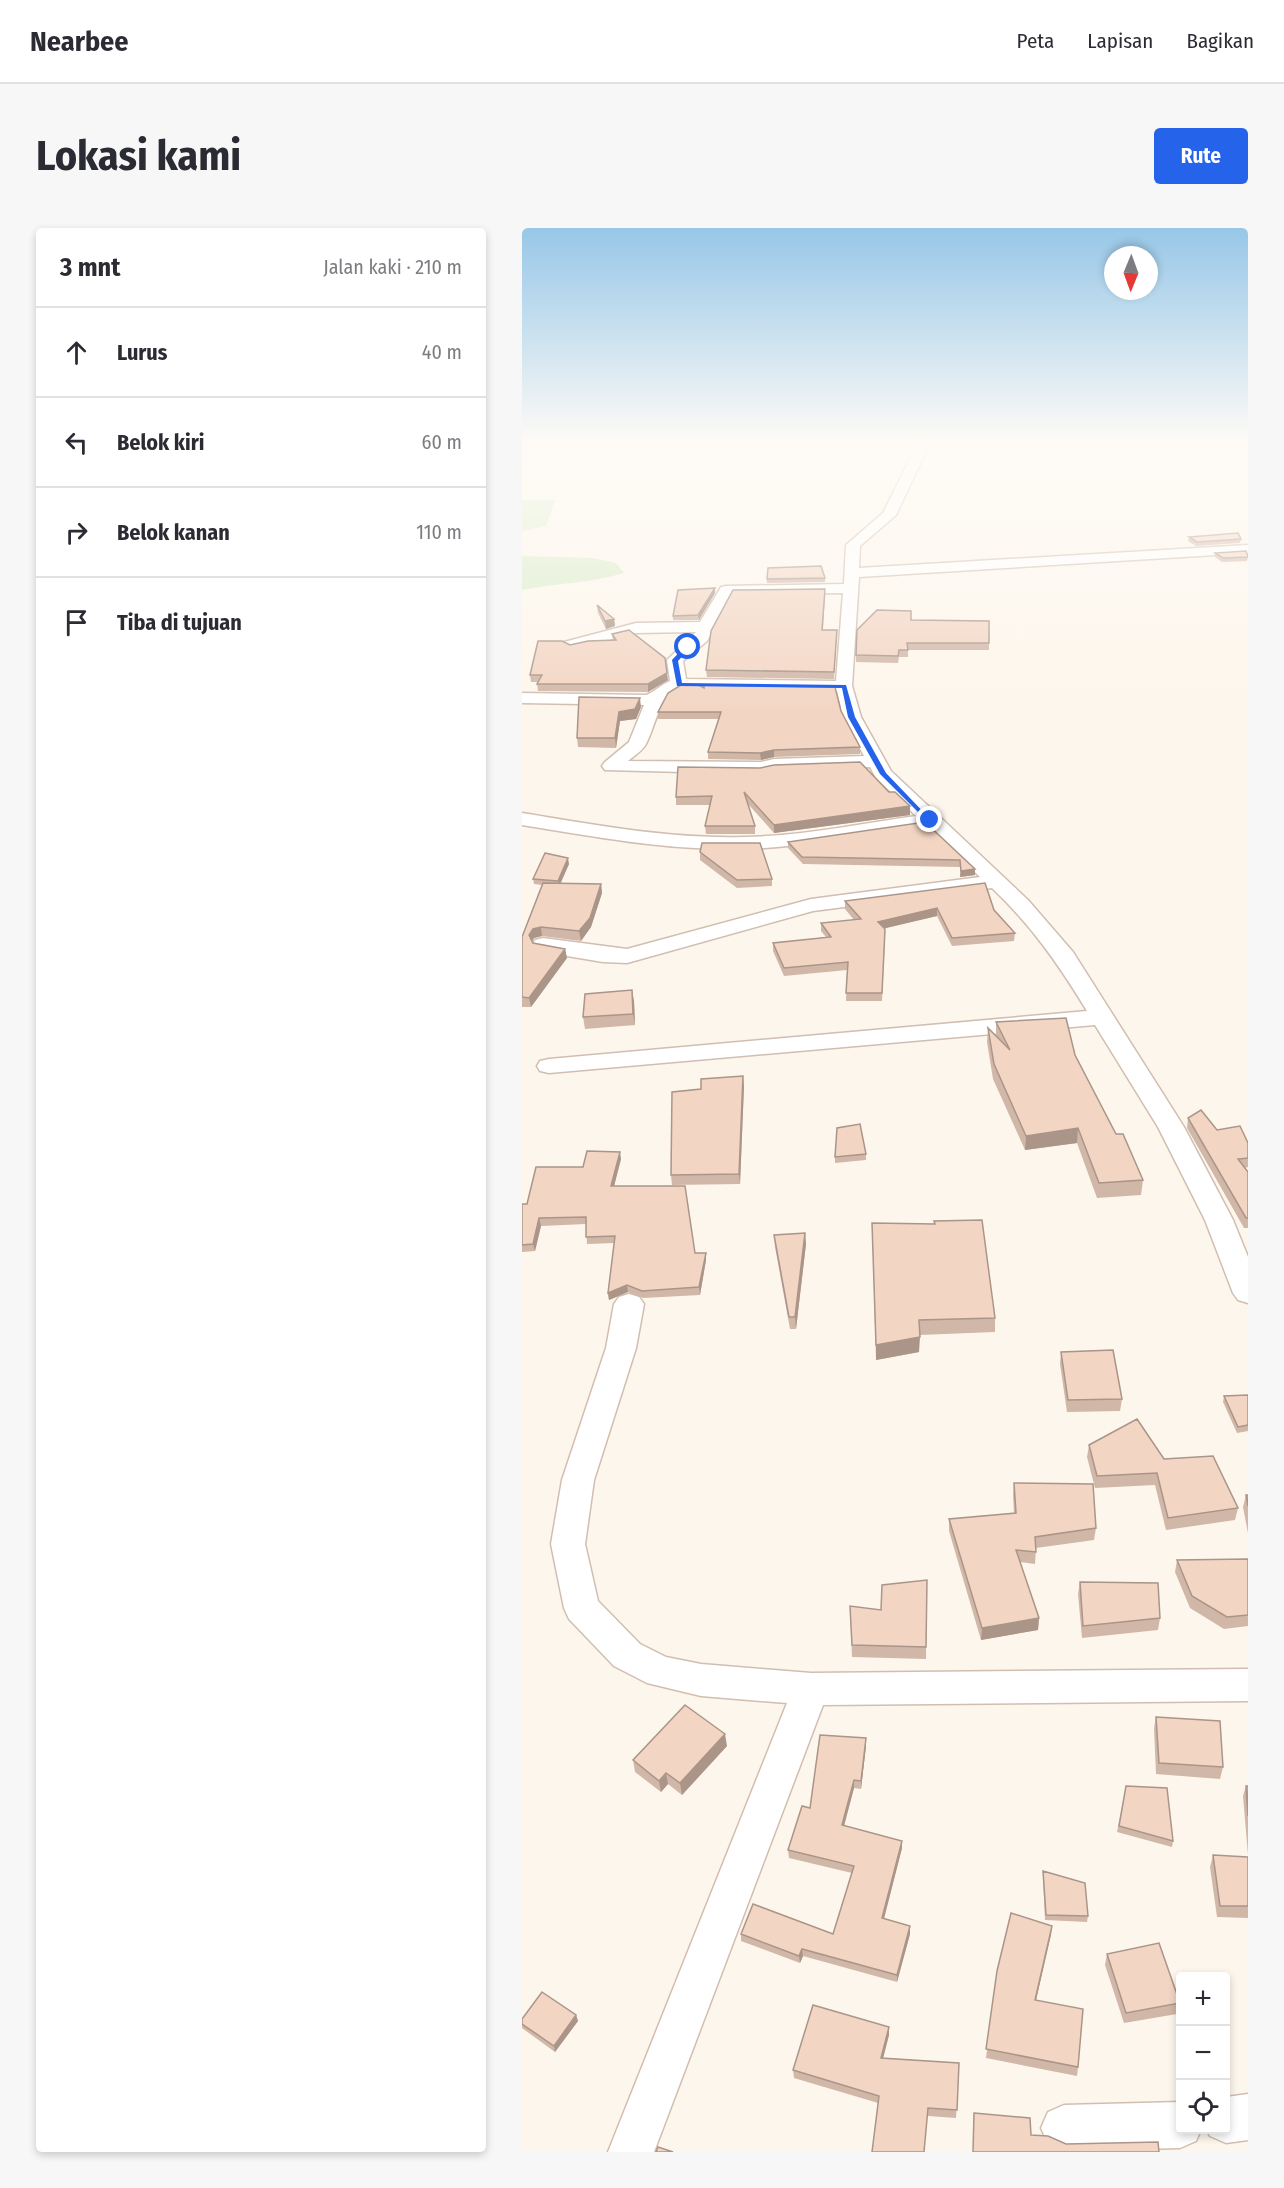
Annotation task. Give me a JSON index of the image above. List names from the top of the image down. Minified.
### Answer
{"north":"bottom","page":{"header":"Nearbee","nav":["Peta","Lapisan","Bagikan"],"buttons":"Rute","title":"Lokasi kami","heading":["3 mnt","Jalan kaki · 210 m"],"list":[["Lurus","40 m"],["Belok kiri","60 m"],["Belok kanan","110 m"],"Tiba di tujuan"],"map_buttons":["+","−"]}}
